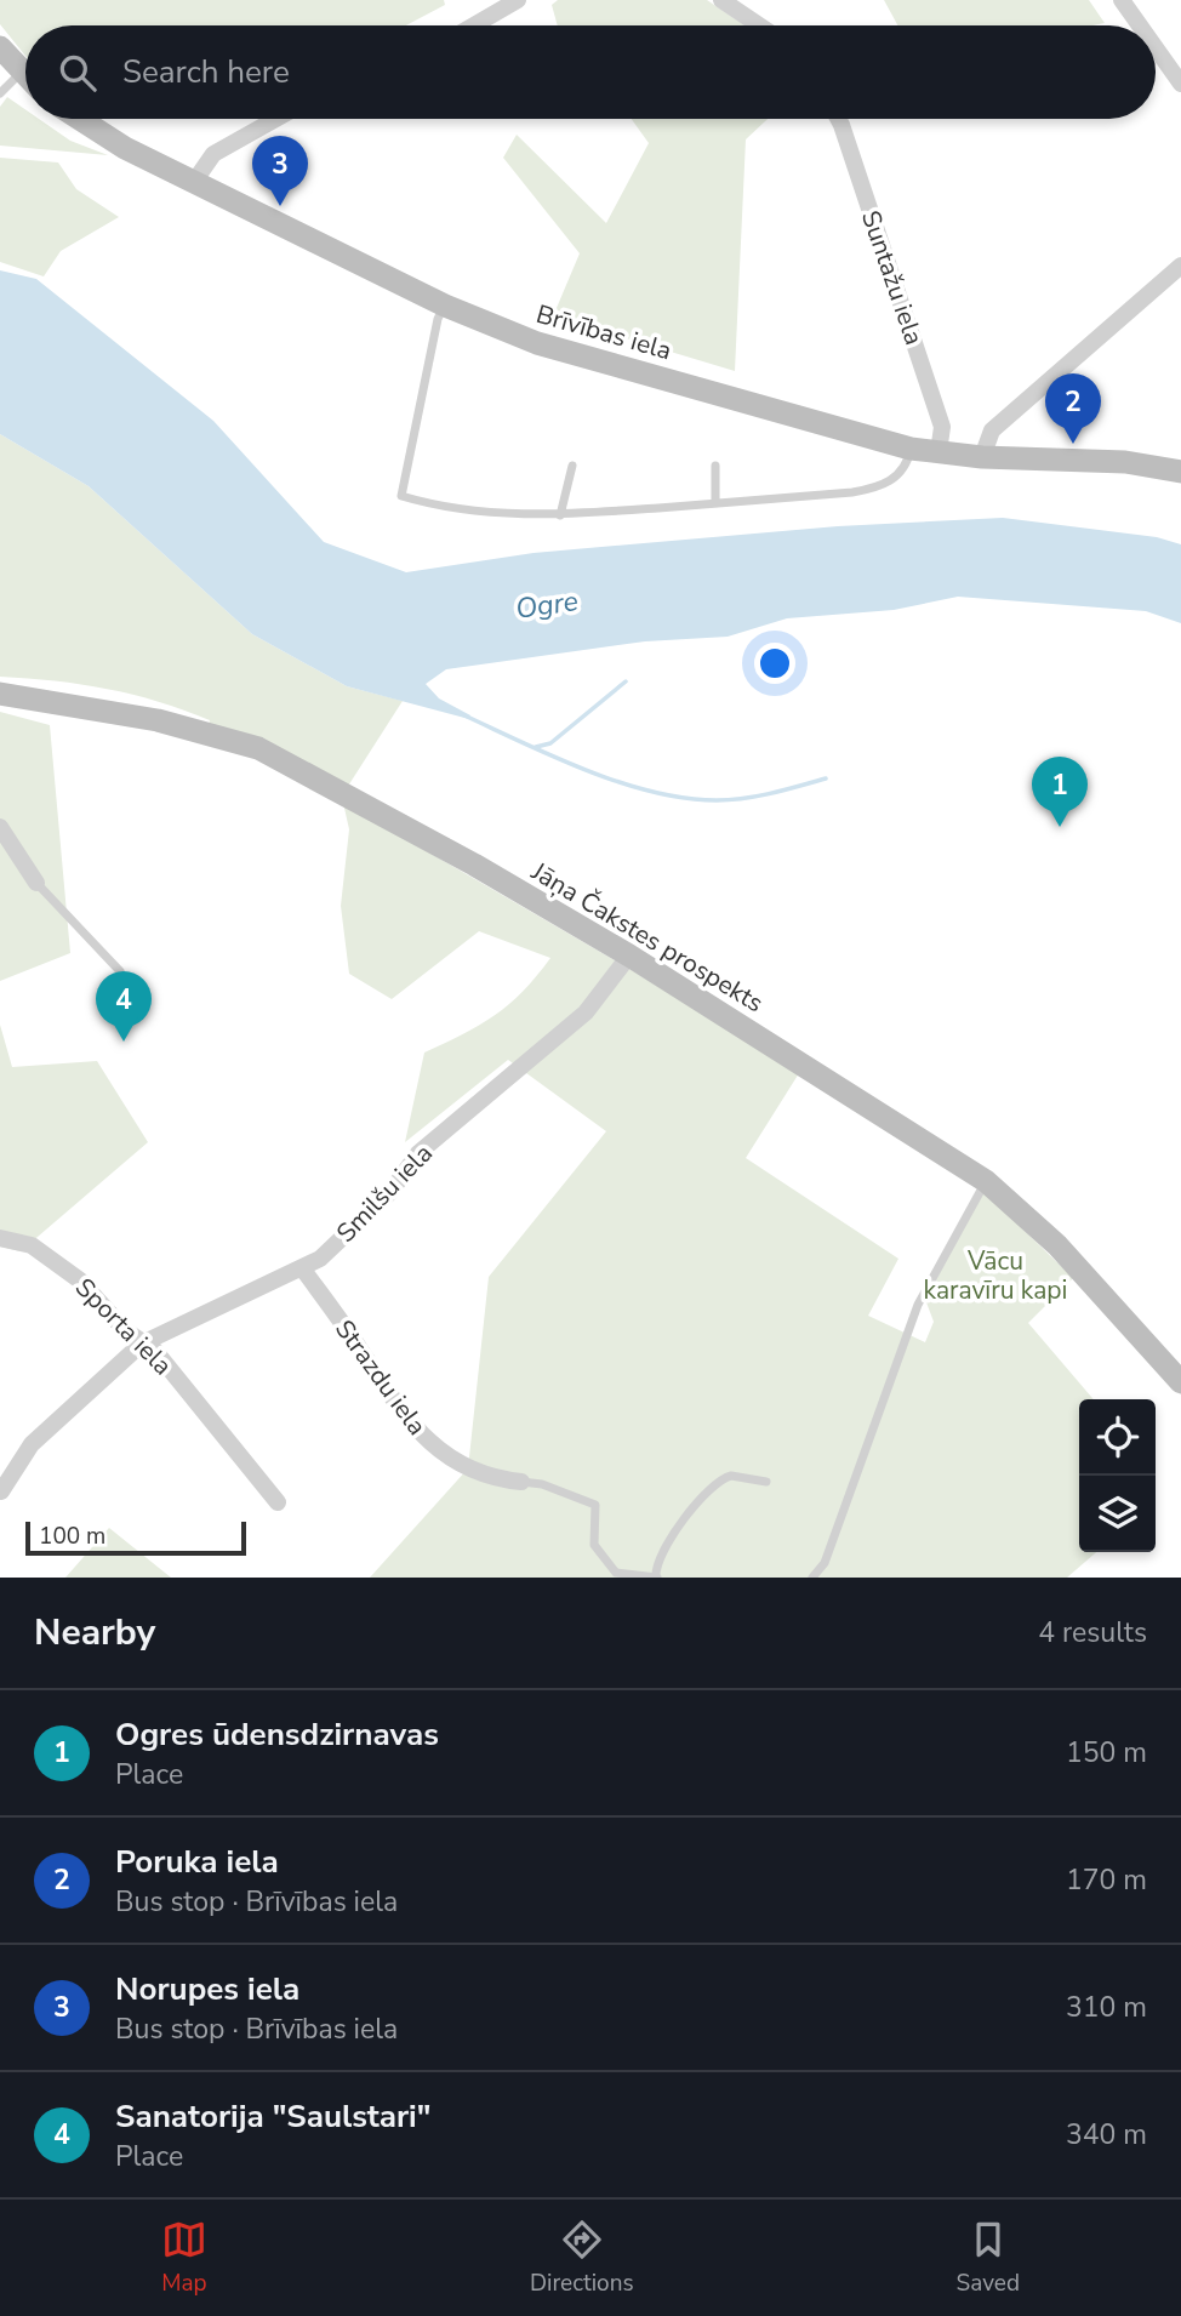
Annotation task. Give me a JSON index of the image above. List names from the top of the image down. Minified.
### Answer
{"streets":{"street":["Suntažu iela","Brīvības iela","Jāņa Čakstes prospekts","Smilšu iela","Sporta iela","Strazdu iela"]},"crossings":[["Suntažu iela","Brīvības iela"],["Jāņa Čakstes prospekts","Smilšu iela"],["Smilšu iela","Sporta iela"],["Smilšu iela","Strazdu iela"]],"water":["Ogre"],"parks":["Vācu karavīru kapi"],"scale_bar":"100 m","page":{"search":"Search here","pins":["3","2","1","4"],"scale":"100 m","heading":["Nearby","4 results"],"list":[{"mark":"1","name":"Ogres ūdensdzirnavas","note":"Place","value":"150 m"},{"mark":"2","name":"Poruka iela","note":"Bus stop · Brīvības iela","value":"170 m"},{"mark":"3","name":"Norupes iela","note":"Bus stop · Brīvības iela","value":"310 m"},{"mark":"4","name":"Sanatorija \"Saulstari\"","note":"Place","value":"340 m"}],"nav":["Map","Directions","Saved"]}}
